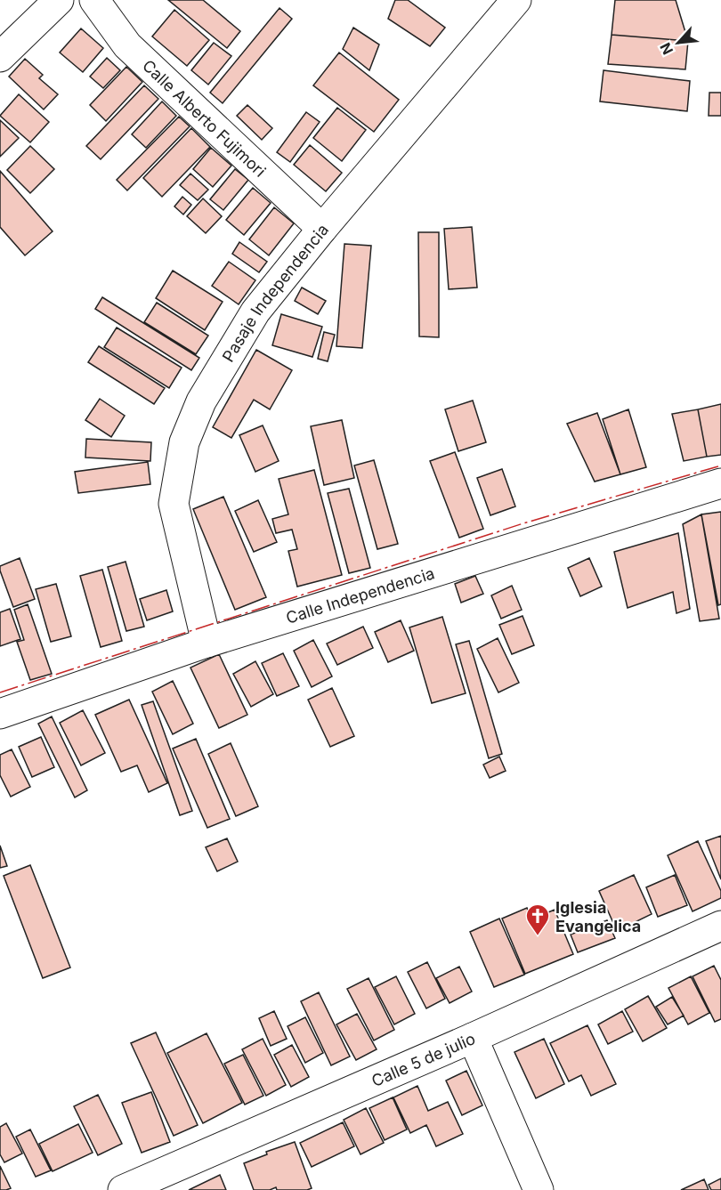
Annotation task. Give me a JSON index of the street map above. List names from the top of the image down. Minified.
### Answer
{"streets":{"street":["Calle Alberto Fujimori","Pasaje Independencia","Calle Independencia","Calle 5 de julio"]},"crossings":[["Calle Alberto Fujimori","Pasaje Independencia"],["Pasaje Independencia","Calle Independencia"]],"places":{"church":["Iglesia Evangelica"]},"north":"bottom left"}
